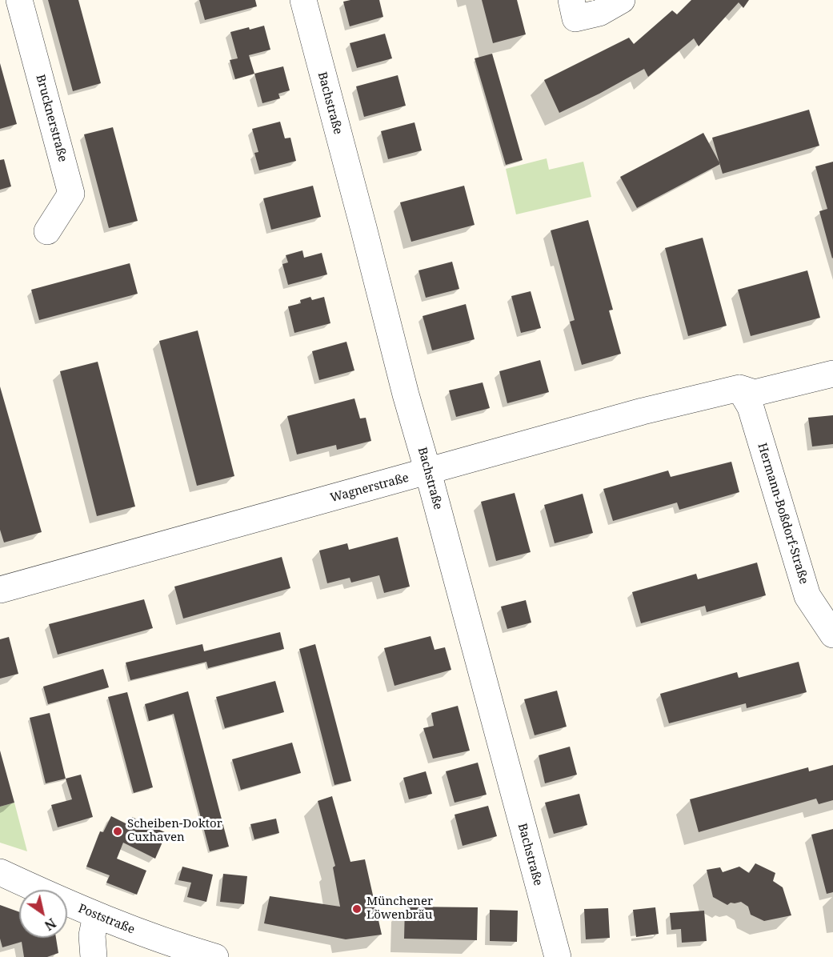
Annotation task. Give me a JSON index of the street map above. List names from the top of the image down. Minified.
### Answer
{"streets":{"street":["Bachstraße","Brucknerstraße","Wagnerstraße","Hermann-Boßdorf-Straße","Poststraße"]},"crossings":[["Bachstraße","Wagnerstraße"],["Wagnerstraße","Hermann-Boßdorf-Straße"]],"places":["Scheiben-Doktor Cuxhaven","Münchener Löwenbräu"],"north":"bottom right"}
